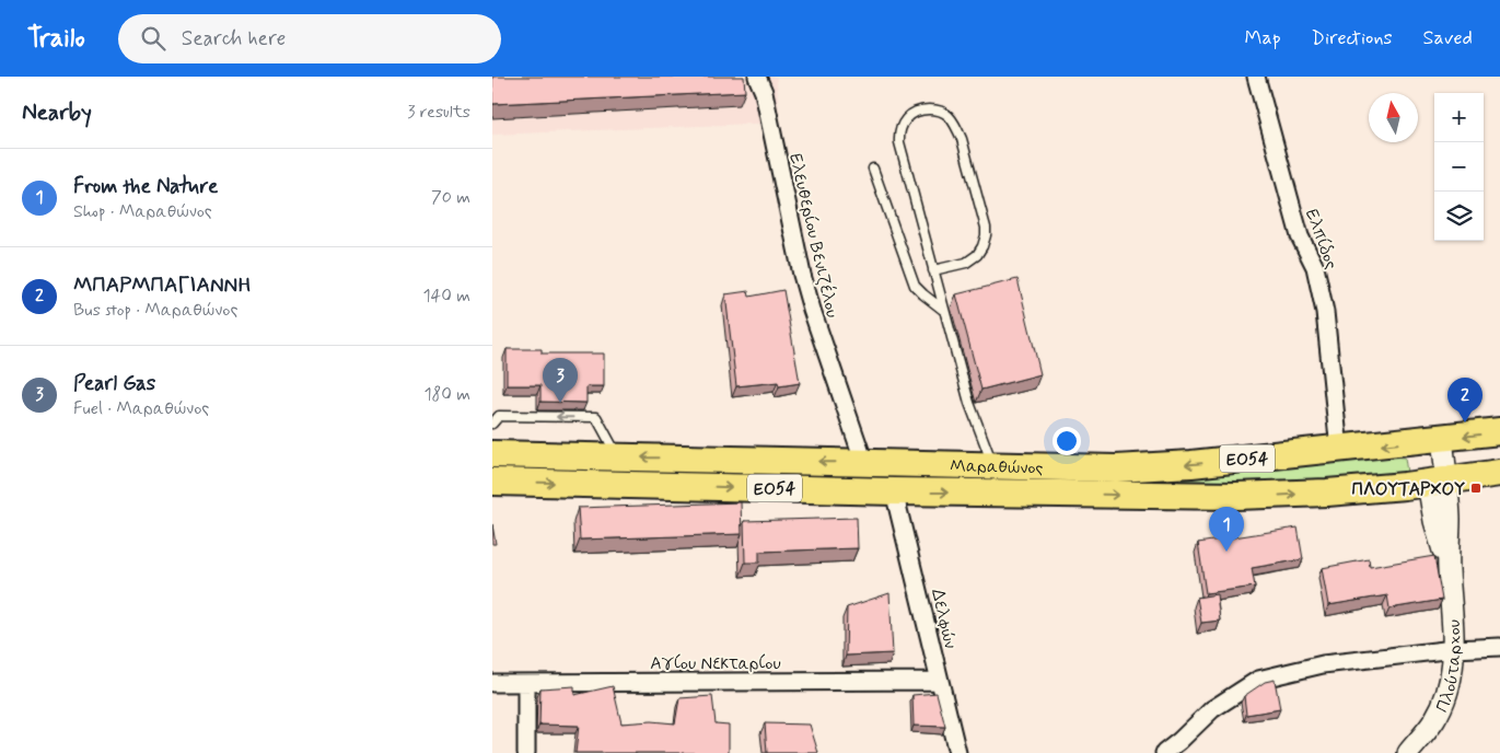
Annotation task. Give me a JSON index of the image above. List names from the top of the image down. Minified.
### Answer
{"streets":{"main road":["ΕΟ54","Μαραθώνος"],"street":["Ελευθερίου Βενιζέλου","Ελπίδος","Δελφών","Αγίου Νεκταρίου","Πλούταρχου"]},"crossings":[["Ελευθερίου Βενιζέλου","Μαραθώνος"],["Ελπίδος","Μαραθώνος"],["Μαραθώνος","Δελφών"],["Μαραθώνος","Πλούταρχου"],["Δελφών","Αγίου Νεκταρίου"]],"places":{"transit":["ΠΛΟΥΤΑΡΧΟΥ"]},"north":"top","page":{"header":"Trailo","search":"Search here","nav":["Map","Directions","Saved"],"heading":["Nearby","3 results"],"map_buttons":["+","−"],"list":[{"mark":"1","name":"From the Nature","note":"Shop · Μαραθώνος","value":"70 m"},{"mark":"2","name":"ΜΠΑΡΜΠΑΓΙΑΝΝΗ","note":"Bus stop · Μαραθώνος","value":"140 m"},{"mark":"3","name":"Pearl Gas","note":"Fuel · Μαραθώνος","value":"180 m"}],"pins":["3","2","1"]}}
